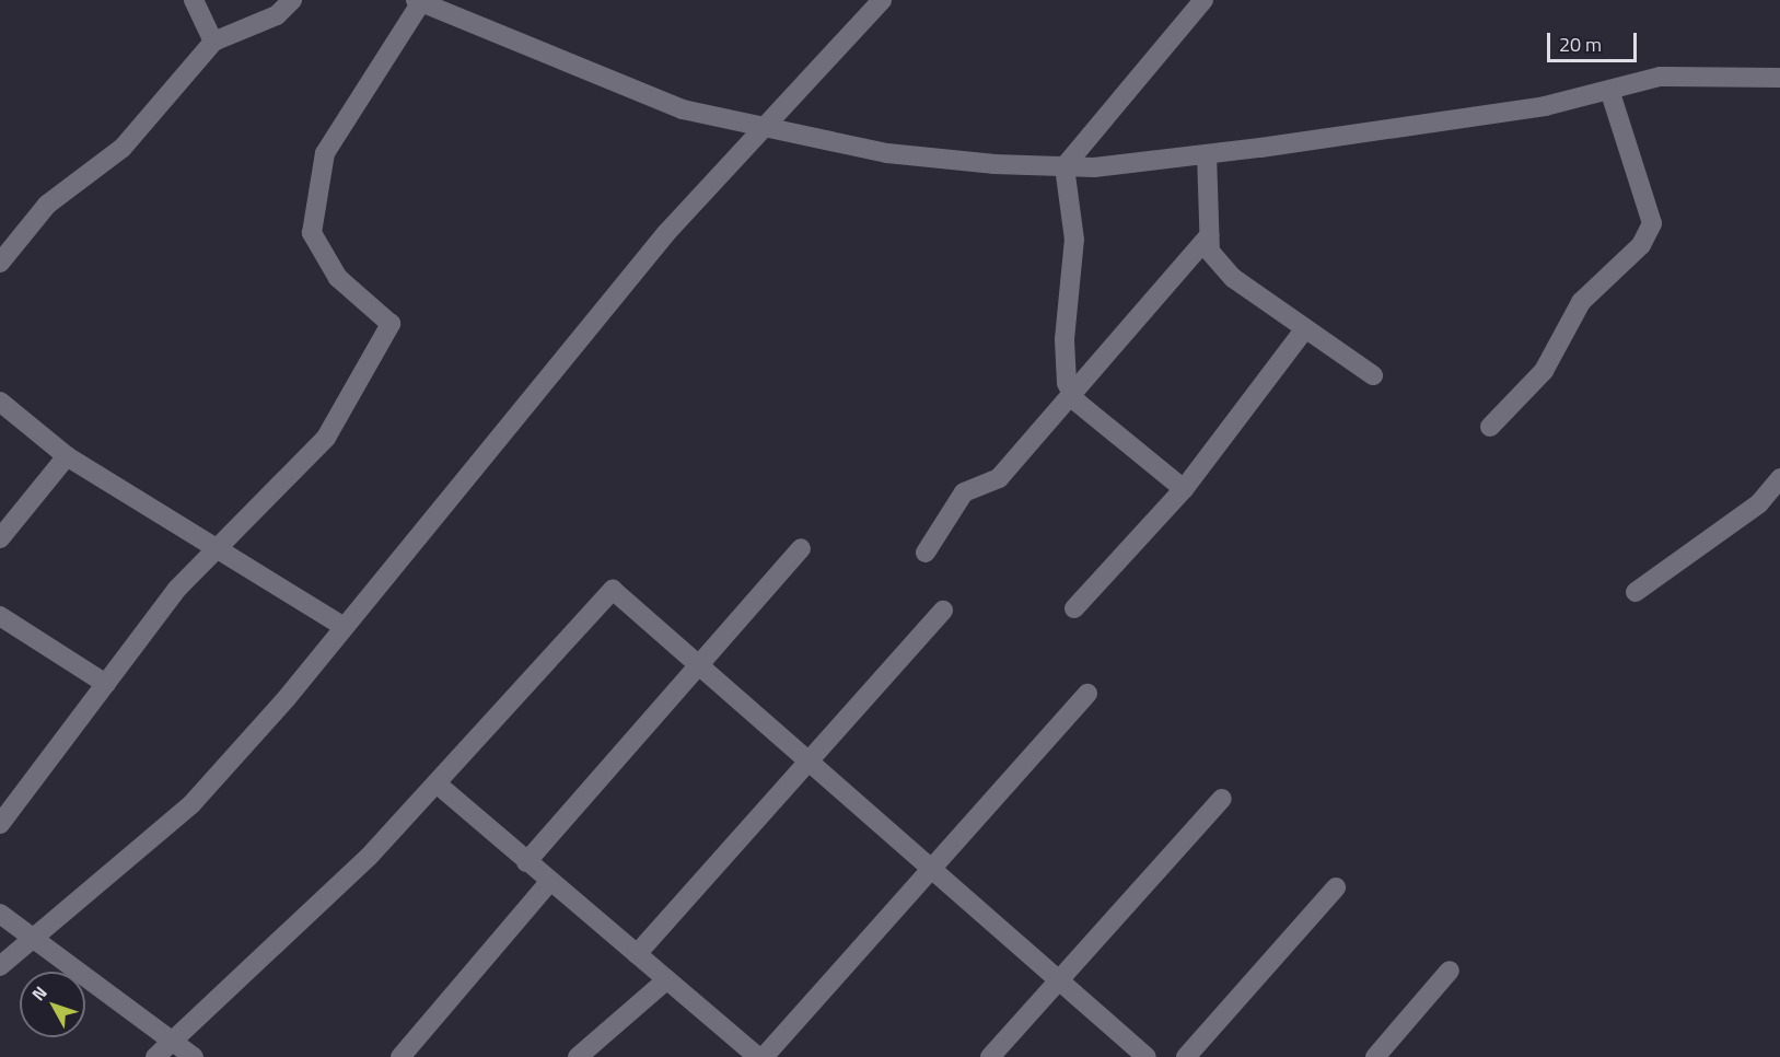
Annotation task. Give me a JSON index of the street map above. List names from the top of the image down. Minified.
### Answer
{"scale_bar":"20 m","north":"top left"}
